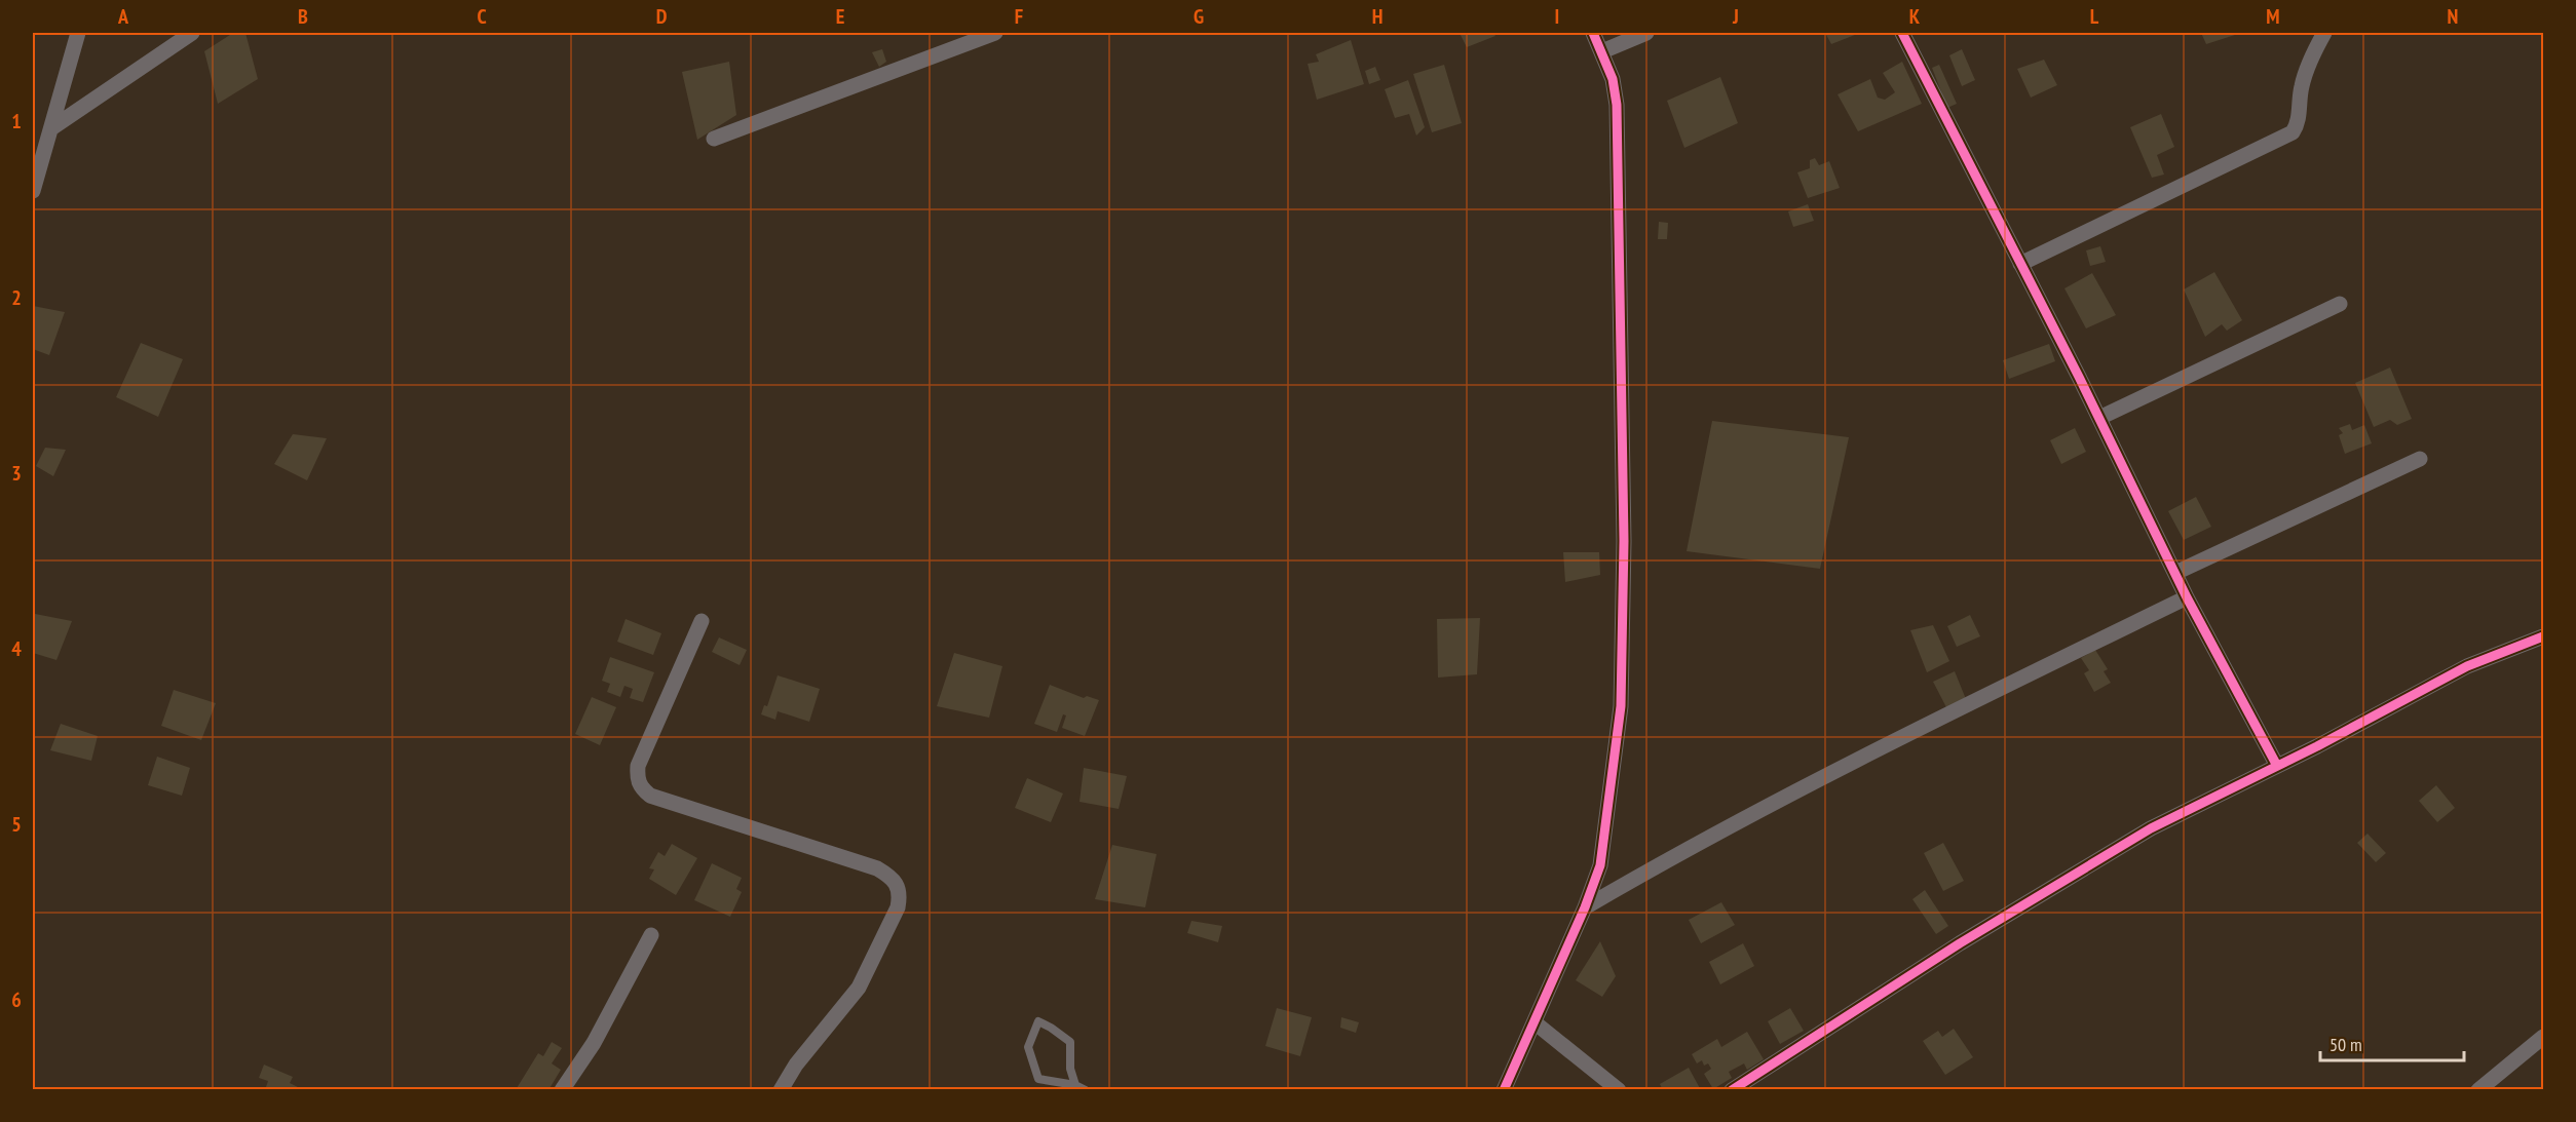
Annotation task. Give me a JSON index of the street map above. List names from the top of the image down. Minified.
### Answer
{"scale_bar":"50 m","grid":{"columns":["A","B","C","D","E","F","G","H","I","J","K","L","M","N"],"rows":["1","2","3","4","5","6"]}}
